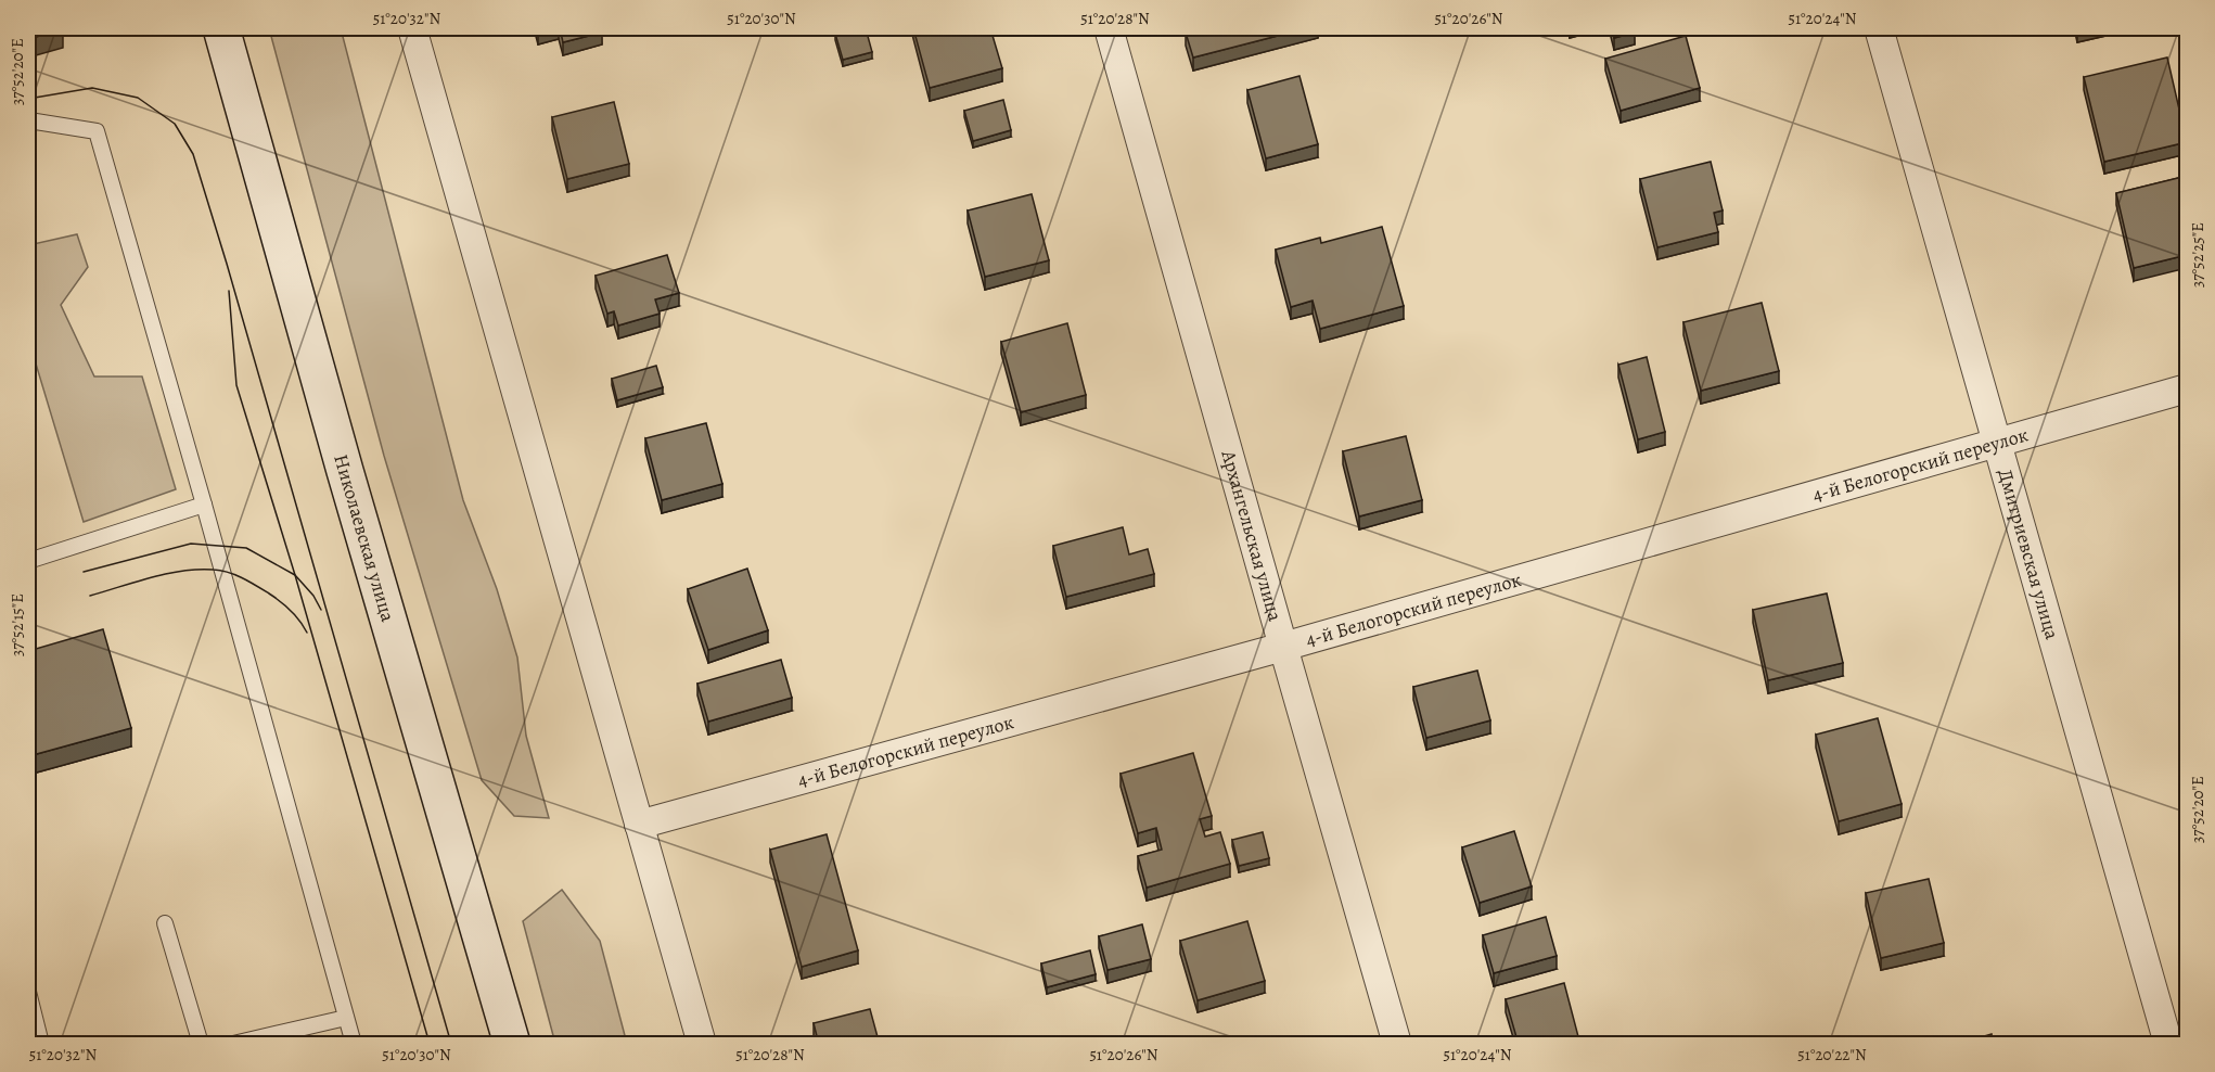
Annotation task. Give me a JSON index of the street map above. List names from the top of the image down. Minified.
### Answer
{"streets":{"main road":["Николаевская улица"],"street":["4-й Белогорский переулок","Архангельская улица","Дмитриевская улица"]},"crossings":[["4-й Белогорский переулок","Архангельская улица"],["4-й Белогорский переулок","Дмитриевская улица"]],"coordinates":["51°20'32\"N","51°20'30\"N","51°20'28\"N","51°20'26\"N","51°20'24\"N","37°52'20\"E","37°52'25\"E","37°52'15\"E","51°20'22\"N"]}
